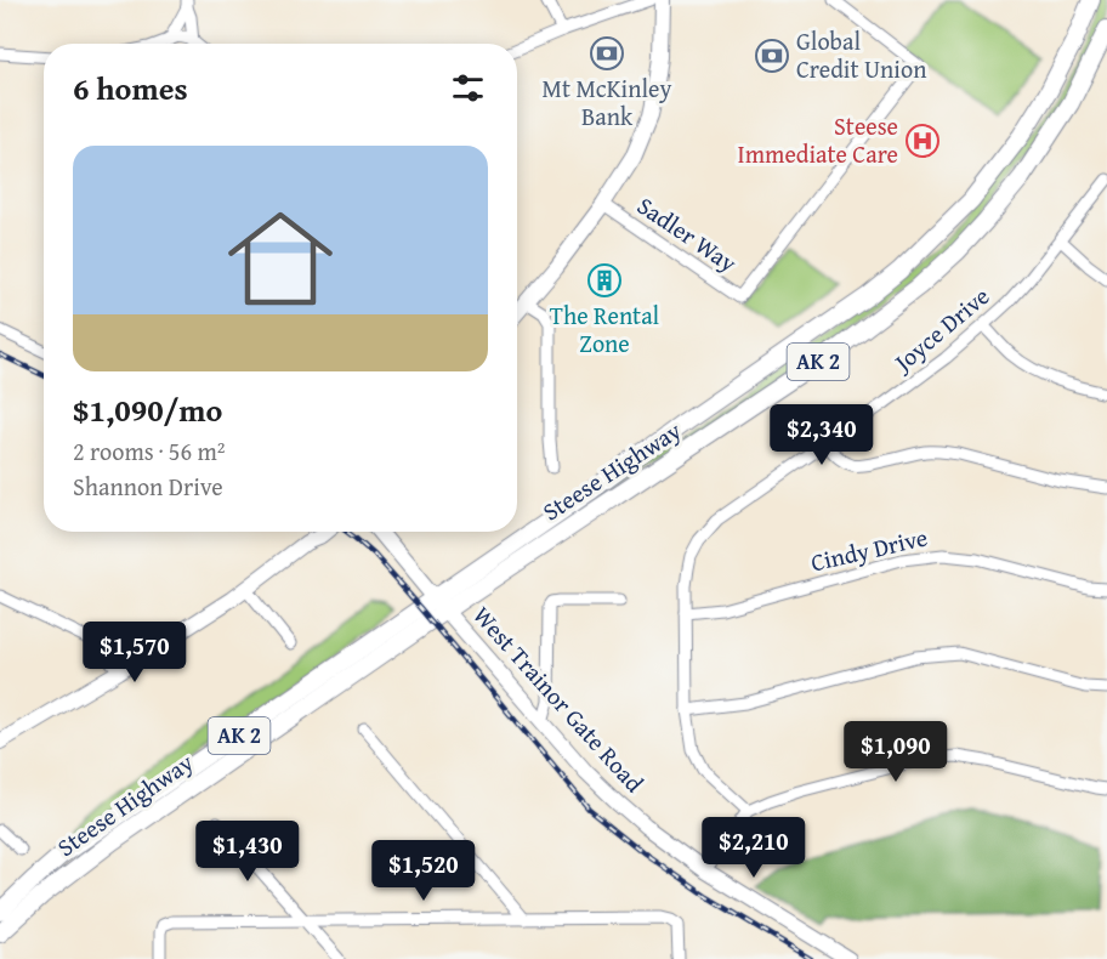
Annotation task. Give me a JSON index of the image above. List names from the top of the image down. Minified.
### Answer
{"streets":{"highway":["AK 2","Steese Highway"],"main road":["West Trainor Gate Road"],"street":["Sadler Way","Joyce Drive","Cindy Drive"]},"crossings":[["Joyce Drive","Cindy Drive"],["Steese Highway","West Trainor Gate Road"]],"places":{"bank":["Mt McKinley Bank","Global Credit Union"],"hospital":["Steese Immediate Care"],"building":["The Rental Zone"]},"page":{"heading":"6 homes","list":[{"name":"$1,090/mo","note":"2 rooms · 56 m² · Shannon Drive"}],"price":["$2,340","$1,570","$1,090","$2,210","$1,430","$1,520"]}}
